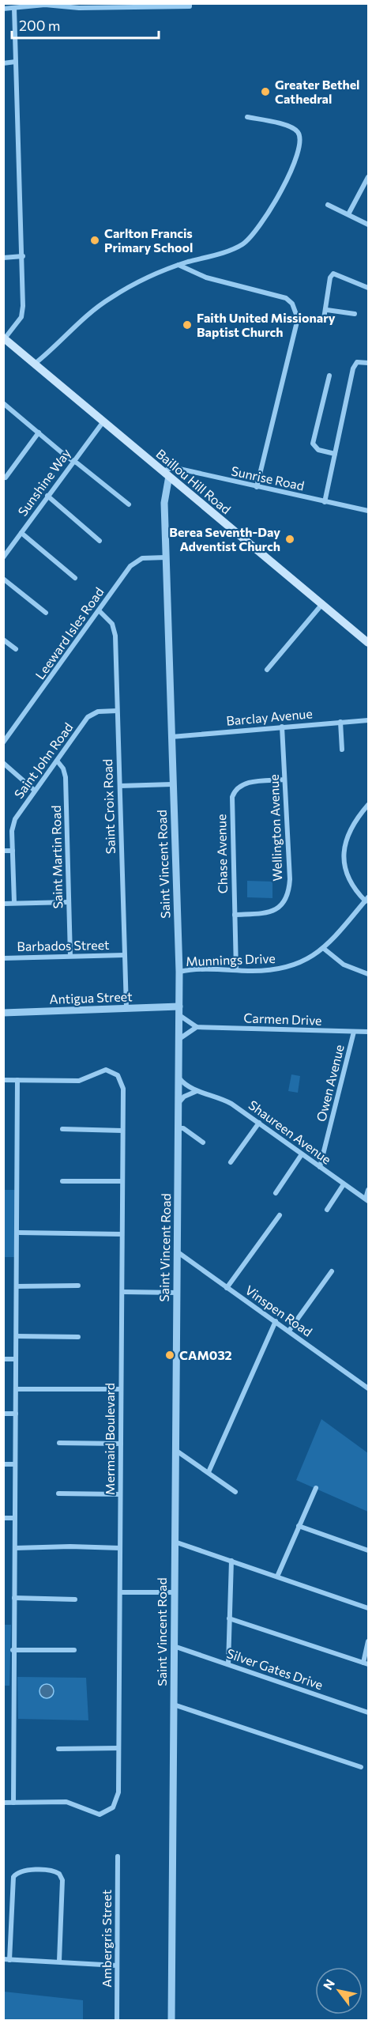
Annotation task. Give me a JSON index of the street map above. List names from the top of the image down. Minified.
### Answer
{"streets":{"main road":["Baillou Hill Road"],"street":["Sunrise Road","Sunshine Way","Leeward Isles Road","Barclay Avenue","Saint John Road","Saint Croix Road","Wellington Avenue","Chase Avenue","Saint Martin Road","Saint Vincent Road","Barbados Street","Munnings Drive","Antigua Street","Carmen Drive","Owen Avenue","Shaureen Avenue","Vinspen Road","Mermaid Boulevard","Silver Gates Drive","Ambergris Street"]},"crossings":[["Sunrise Road","Baillou Hill Road"],["Sunrise Road","Saint Vincent Road"],["Baillou Hill Road","Sunshine Way"],["Baillou Hill Road","Saint Vincent Road"],["Leeward Isles Road","Saint Croix Road"],["Leeward Isles Road","Saint Vincent Road"],["Barclay Avenue","Wellington Avenue"],["Barclay Avenue","Saint Vincent Road"],["Saint John Road","Saint Croix Road"],["Saint John Road","Saint Martin Road"],["Saint Croix Road","Barbados Street"],["Saint Croix Road","Antigua Street"],["Wellington Avenue","Chase Avenue"],["Chase Avenue","Munnings Drive"],["Saint Martin Road","Barbados Street"],["Saint Vincent Road","Munnings Drive"],["Saint Vincent Road","Antigua Street"],["Saint Vincent Road","Shaureen Avenue"],["Saint Vincent Road","Vinspen Road"],["Saint Vincent Road","Silver Gates Drive"],["Carmen Drive","Owen Avenue"],["Owen Avenue","Shaureen Avenue"]],"places":["Greater Bethel Cathedral","Carlton Francis Primary School","Faith United Missionary Baptist Church","Berea Seventh-Day Adventist Church","CAM032"],"scale_bar":"200 m","north":"top left"}
